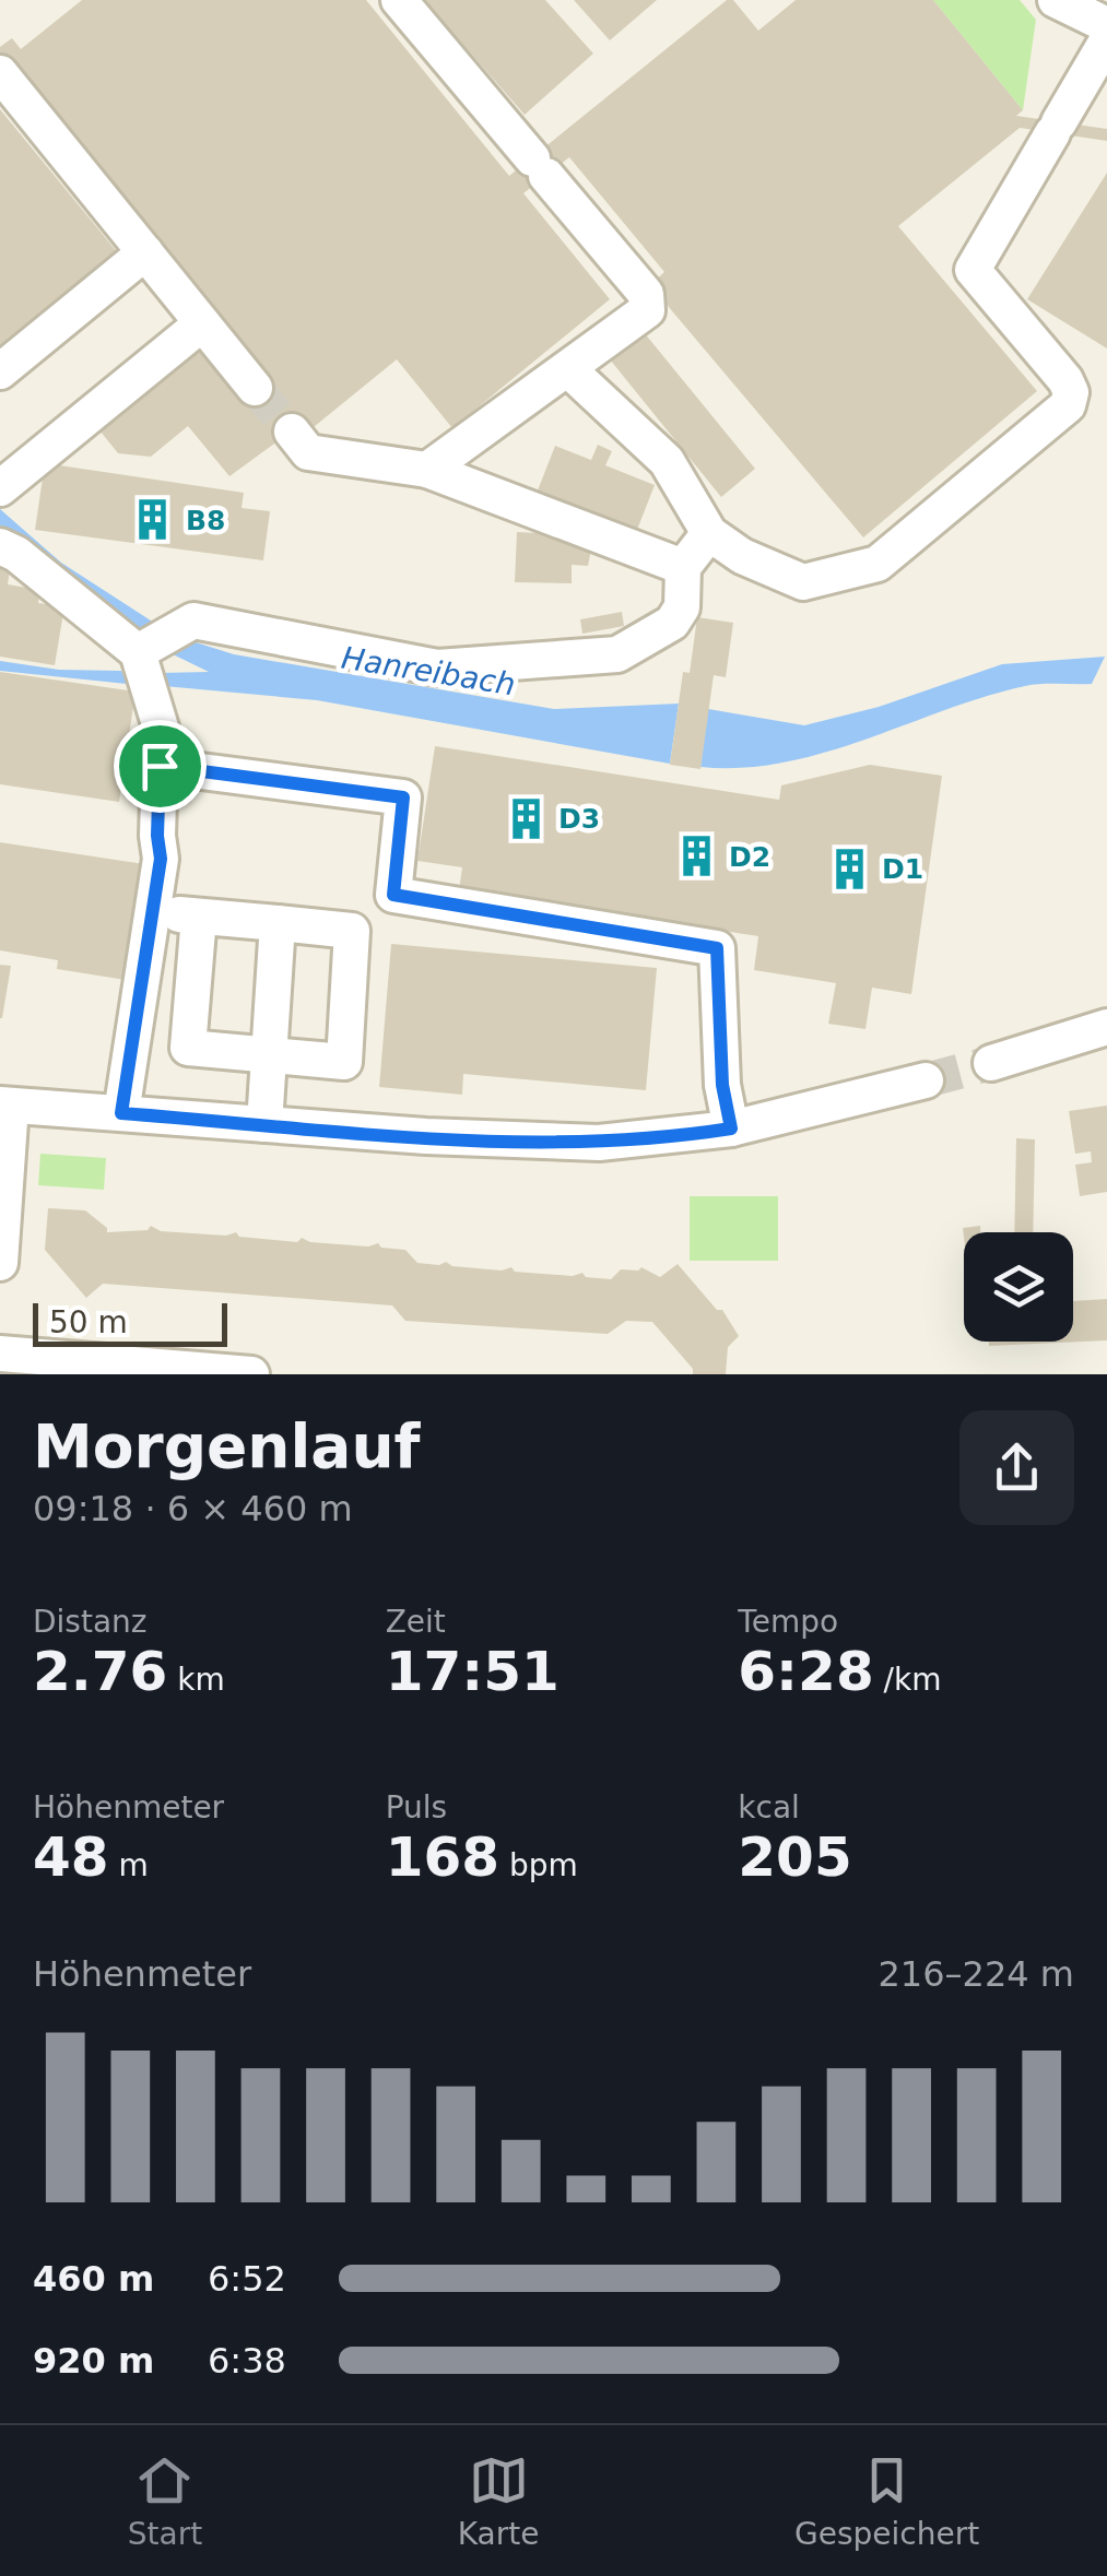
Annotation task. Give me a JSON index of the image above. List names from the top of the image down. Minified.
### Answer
{"water":["Hanreibach"],"places":{"building":["B8","D3","D2","D1"]},"scale_bar":"50 m","page":{"scale":"50 m","heading":["Morgenlauf","09:18 · 6 × 460 m"],"stats":[["Distanz","2.76 km"],["Zeit","17:51"],["Tempo","6:28 /km"],["Höhenmeter","48 m"],["Puls","168 bpm"],["kcal","205"]],"chart":["Höhenmeter","216–224 m"],"list":[{"name":"460 m","note":"6:52"},{"name":"920 m","note":"6:38"}],"tabs":["Start","Karte","Gespeichert"]}}
